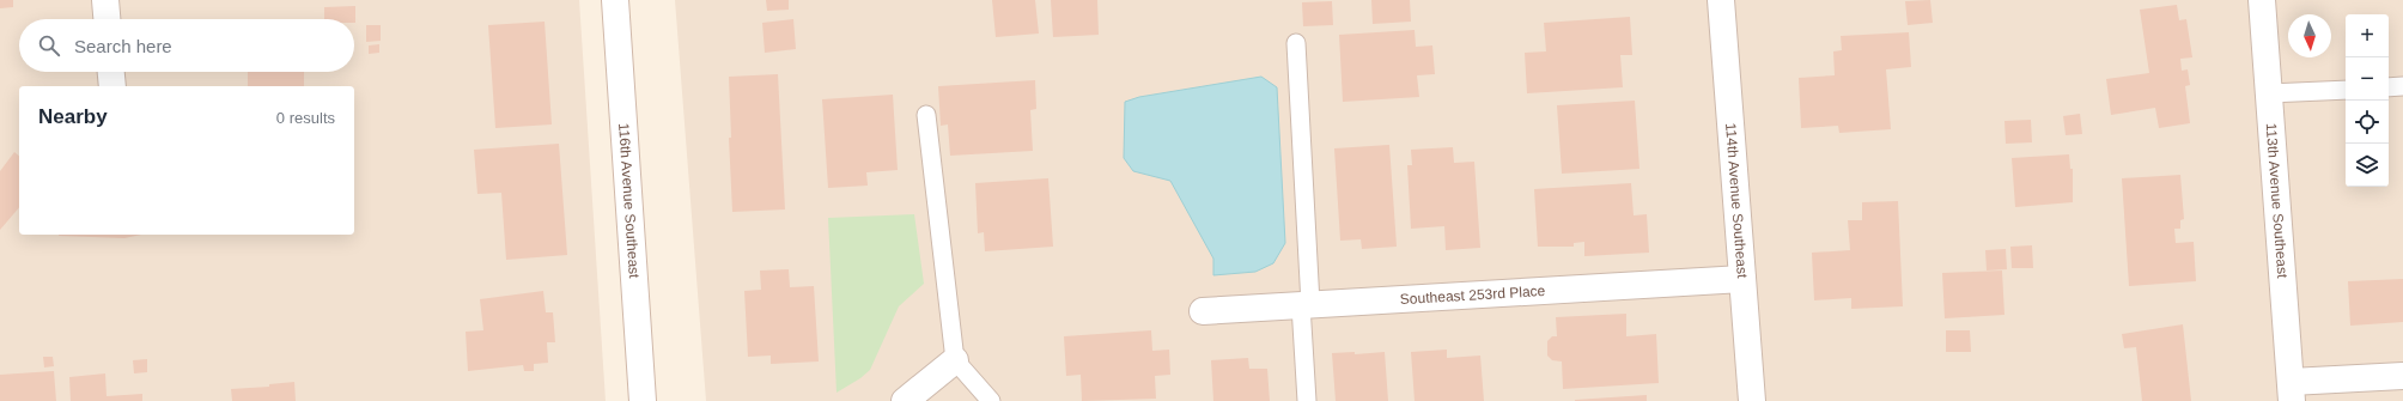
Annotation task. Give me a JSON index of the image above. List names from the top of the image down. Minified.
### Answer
{"streets":{"street":["114th Avenue Southeast","116th Avenue Southeast","113th Avenue Southeast","Southeast 253rd Place"]},"crossings":[["114th Avenue Southeast","Southeast 253rd Place"]],"north":"bottom","page":{"map_buttons":["+","−"],"search":"Search here","heading":["Nearby","0 results"]}}
